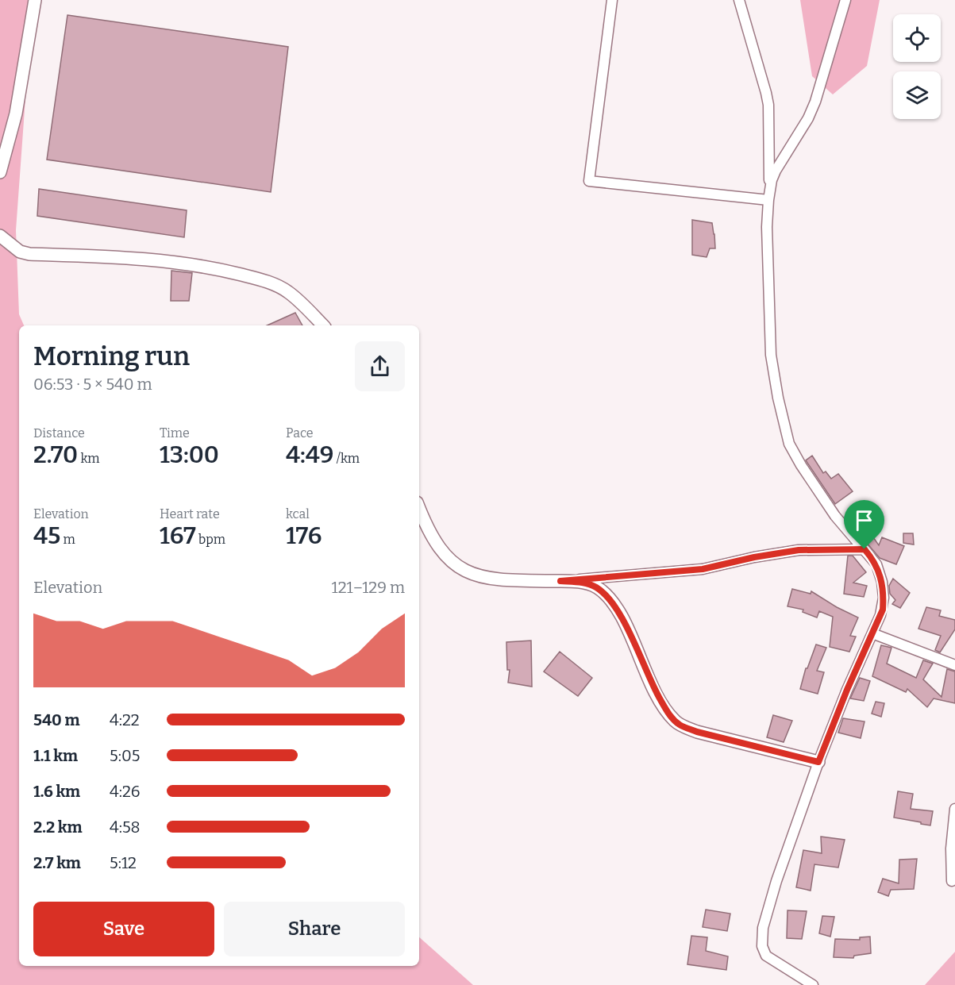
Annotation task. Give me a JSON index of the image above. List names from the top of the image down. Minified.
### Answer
{"page":{"heading":["Morning run","06:53 · 5 × 540 m"],"stats":[["Distance","2.70 km"],["Time","13:00"],["Pace","4:49 /km"],["Elevation","45 m"],["Heart rate","167 bpm"],["kcal","176"]],"chart":["Elevation","121–129 m"],"list":[{"name":"540 m","note":"4:22"},{"name":"1.1 km","note":"5:05"},{"name":"1.6 km","note":"4:26"},{"name":"2.2 km","note":"4:58"},{"name":"2.7 km","note":"5:12"}],"buttons":["Save","Share"]}}
